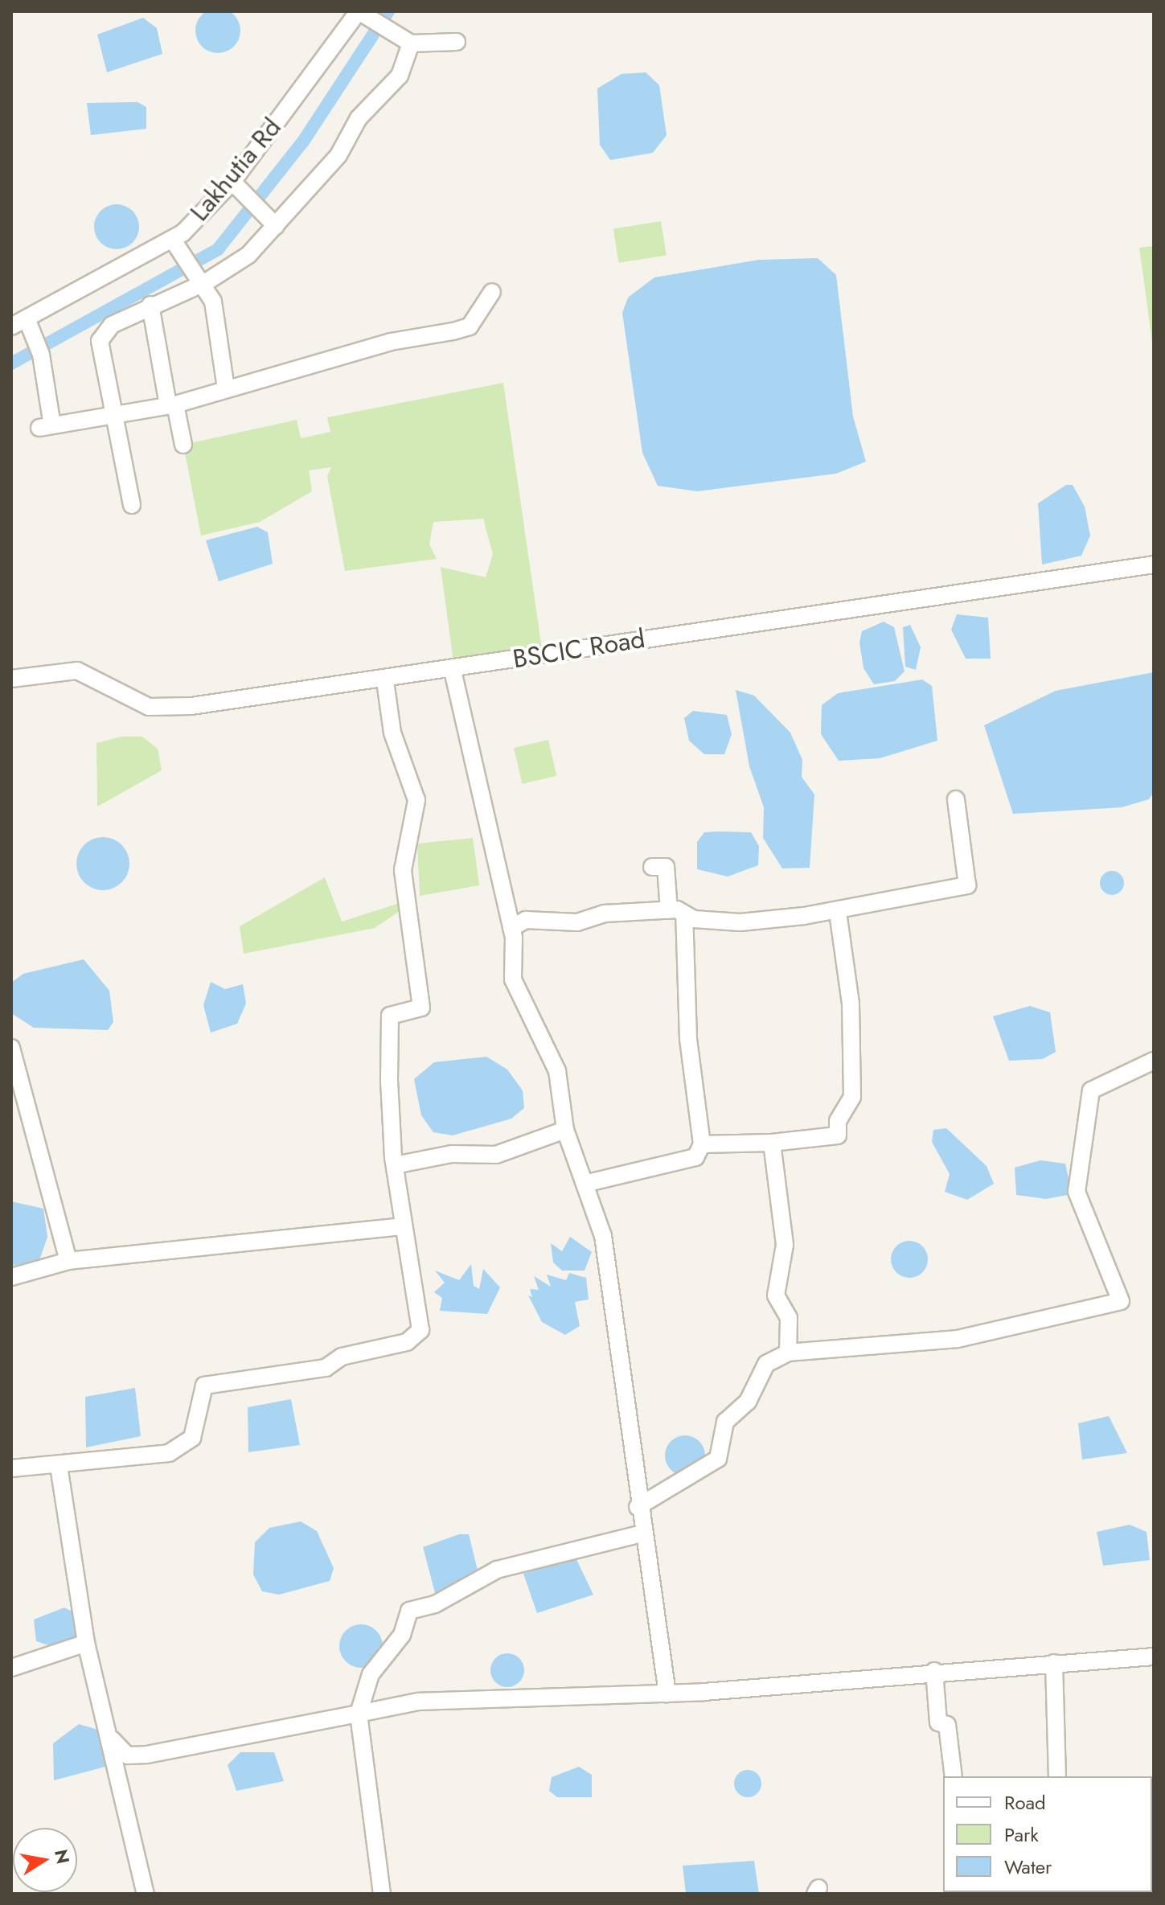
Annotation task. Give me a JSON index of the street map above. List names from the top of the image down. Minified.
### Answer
{"streets":{"street":["Lakhutia Rd","BSCIC Road"]},"legend":["Road","Park","Water"],"north":"right"}
